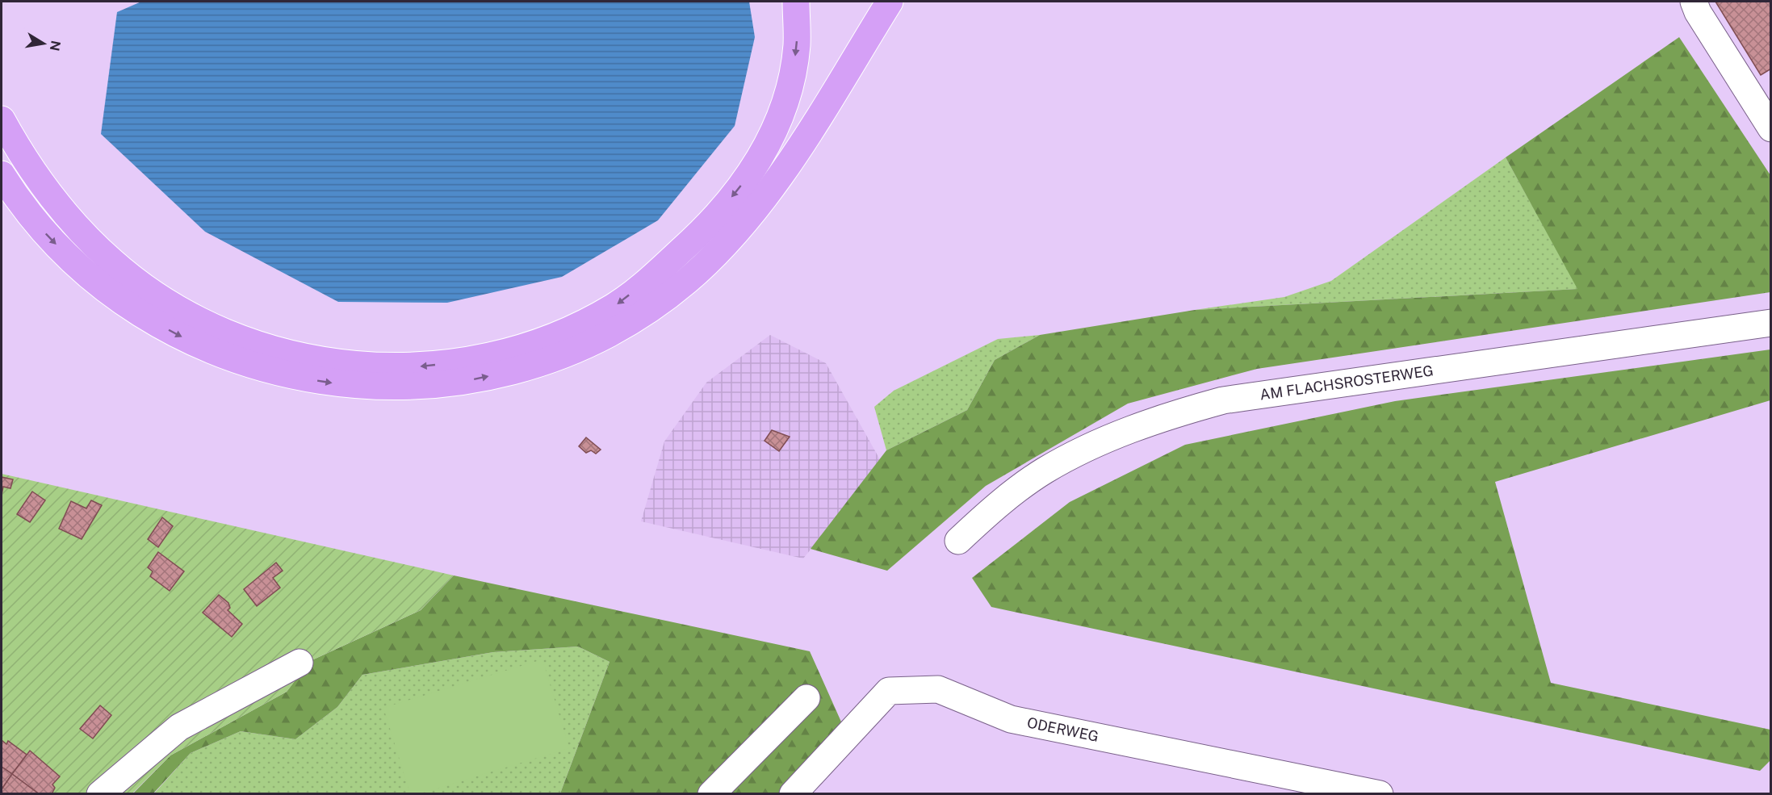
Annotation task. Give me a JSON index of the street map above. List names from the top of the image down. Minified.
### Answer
{"streets":{"street":["AM FLACHSROSTERWEG","ODERWEG"]},"north":"right"}
